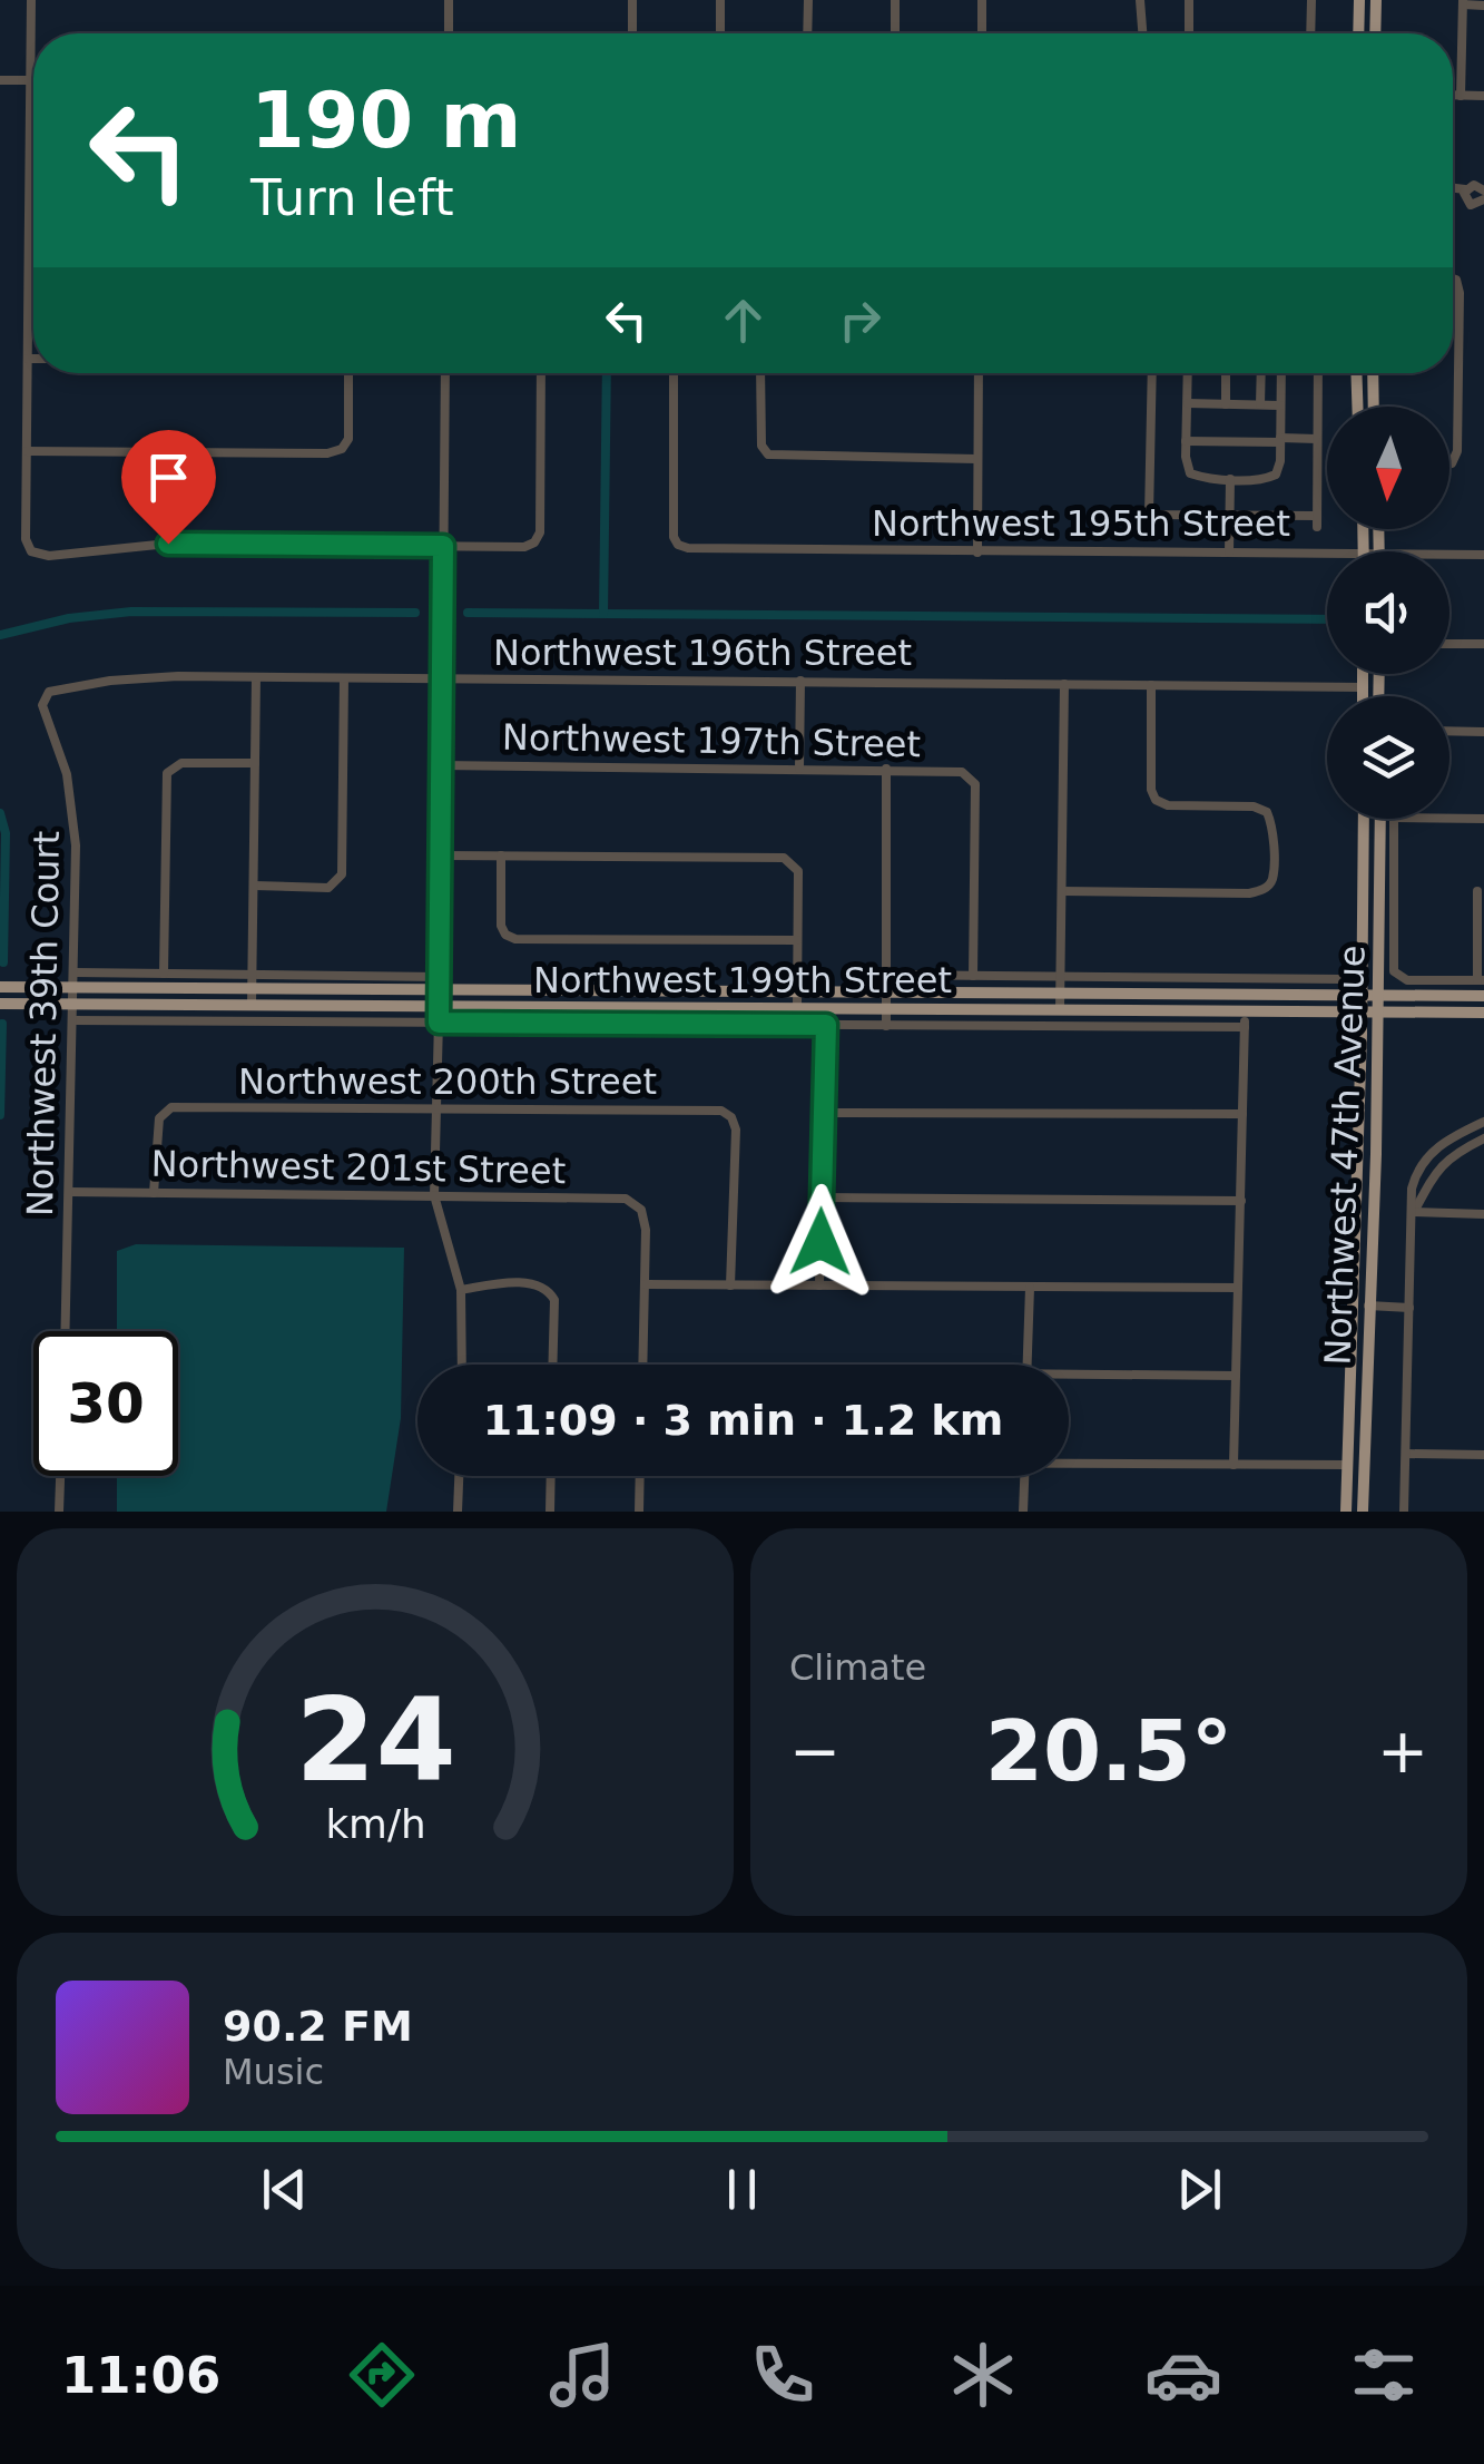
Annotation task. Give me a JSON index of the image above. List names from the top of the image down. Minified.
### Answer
{"streets":{"main road":["Northwest 199th Street","Northwest 47th Avenue"],"street":["Northwest 195th Street","Northwest 196th Street","Northwest 197th Street","Northwest 39th Court","Northwest 200th Street","Northwest 201st Street"]},"crossings":[["Northwest 196th Street","Northwest 39th Court"],["Northwest 199th Street","Northwest 39th Court"],["Northwest 199th Street","Northwest 47th Avenue"],["Northwest 39th Court","Northwest 201st Street"],["Northwest 200th Street","Northwest 201st Street"]],"north":"bottom","page":{"turn":["190 m","Turn left"],"limit":"30","trip":"11:09 · 3 min · 1.2 km","tile":"Climate","heat":["−","20.5°","+"],"song":["90.2 FM","Music"],"tabs":"11:06","gauge":["24","km/h"]}}
